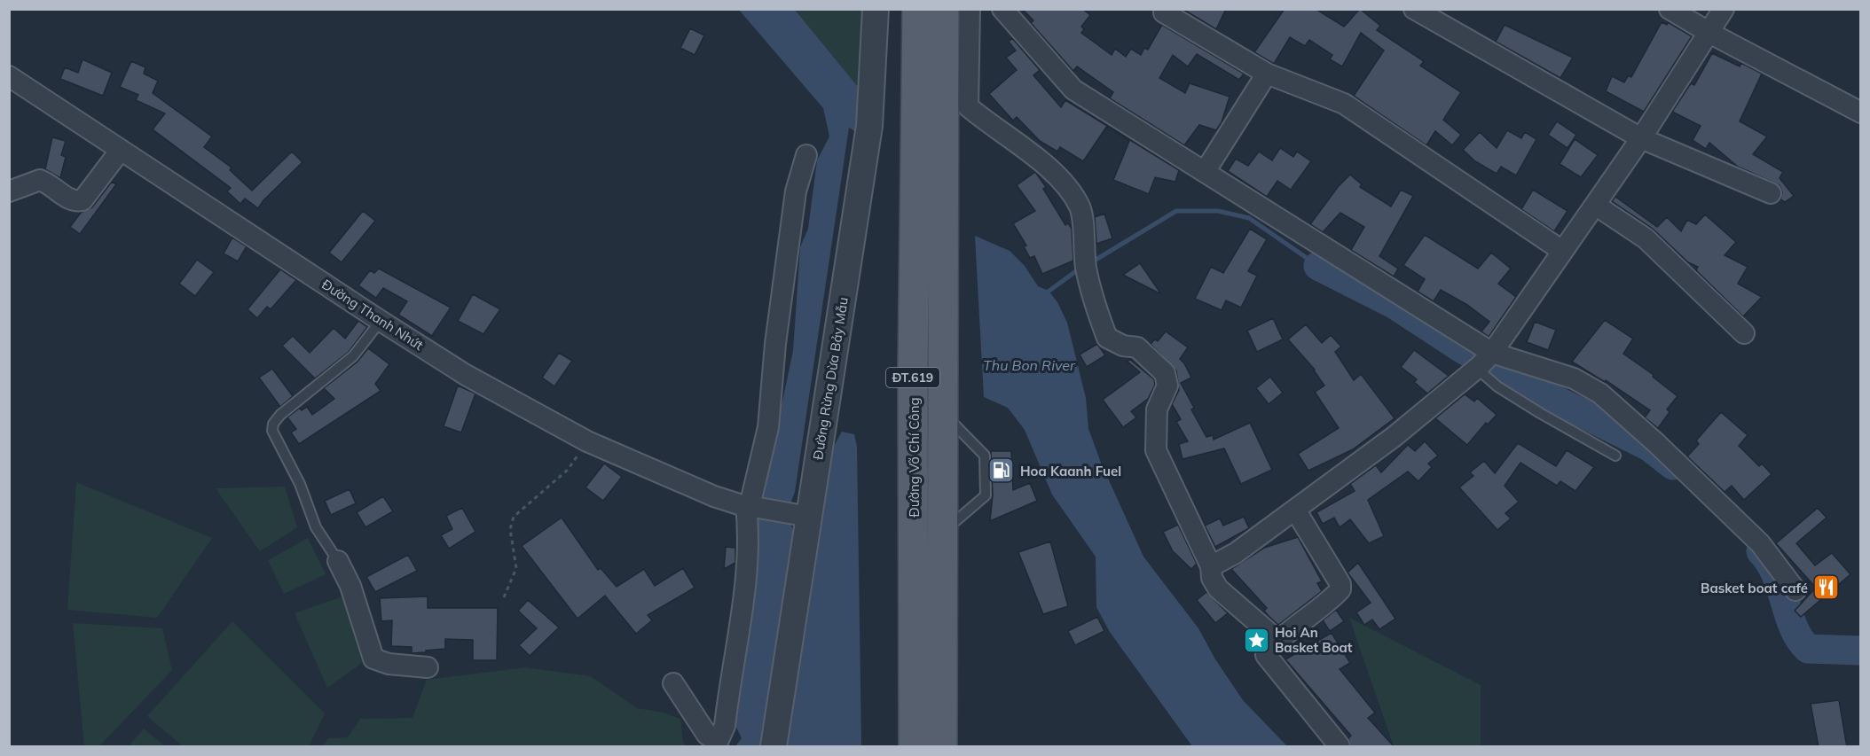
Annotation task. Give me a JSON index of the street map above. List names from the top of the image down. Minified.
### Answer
{"streets":{"main road":["ĐT.619","Đường Võ Chí Công"],"street":["Đường Thanh Nhứt","Đường Rừng Dừa Bảy Mẫu"]},"crossings":[["Đường Thanh Nhứt","Đường Rừng Dừa Bảy Mẫu"]],"water":["Thu Bon River"],"places":{"fuel station":["Hoa Kaanh Fuel"],"restaurant":["Basket boat café"],"place":["Hoi An Basket Boat"]}}
